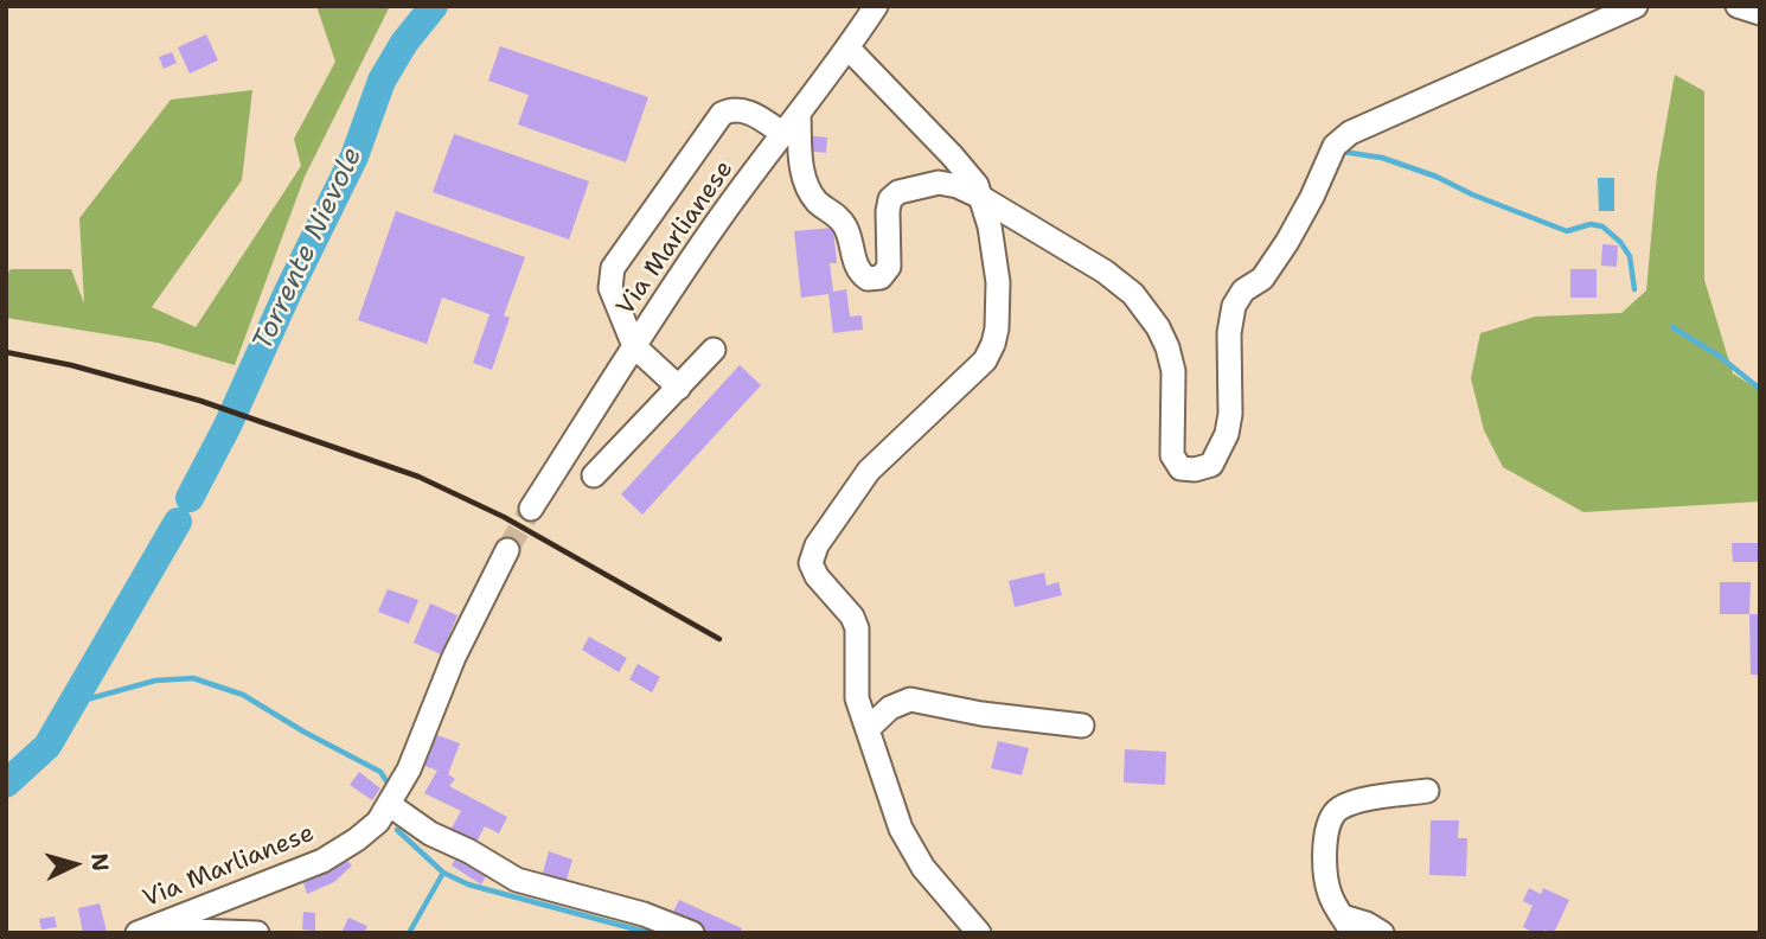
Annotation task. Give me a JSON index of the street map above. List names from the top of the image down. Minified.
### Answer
{"streets":{"street":["Via Marlianese"]},"water":["Torrente Nievole"],"north":"right"}
